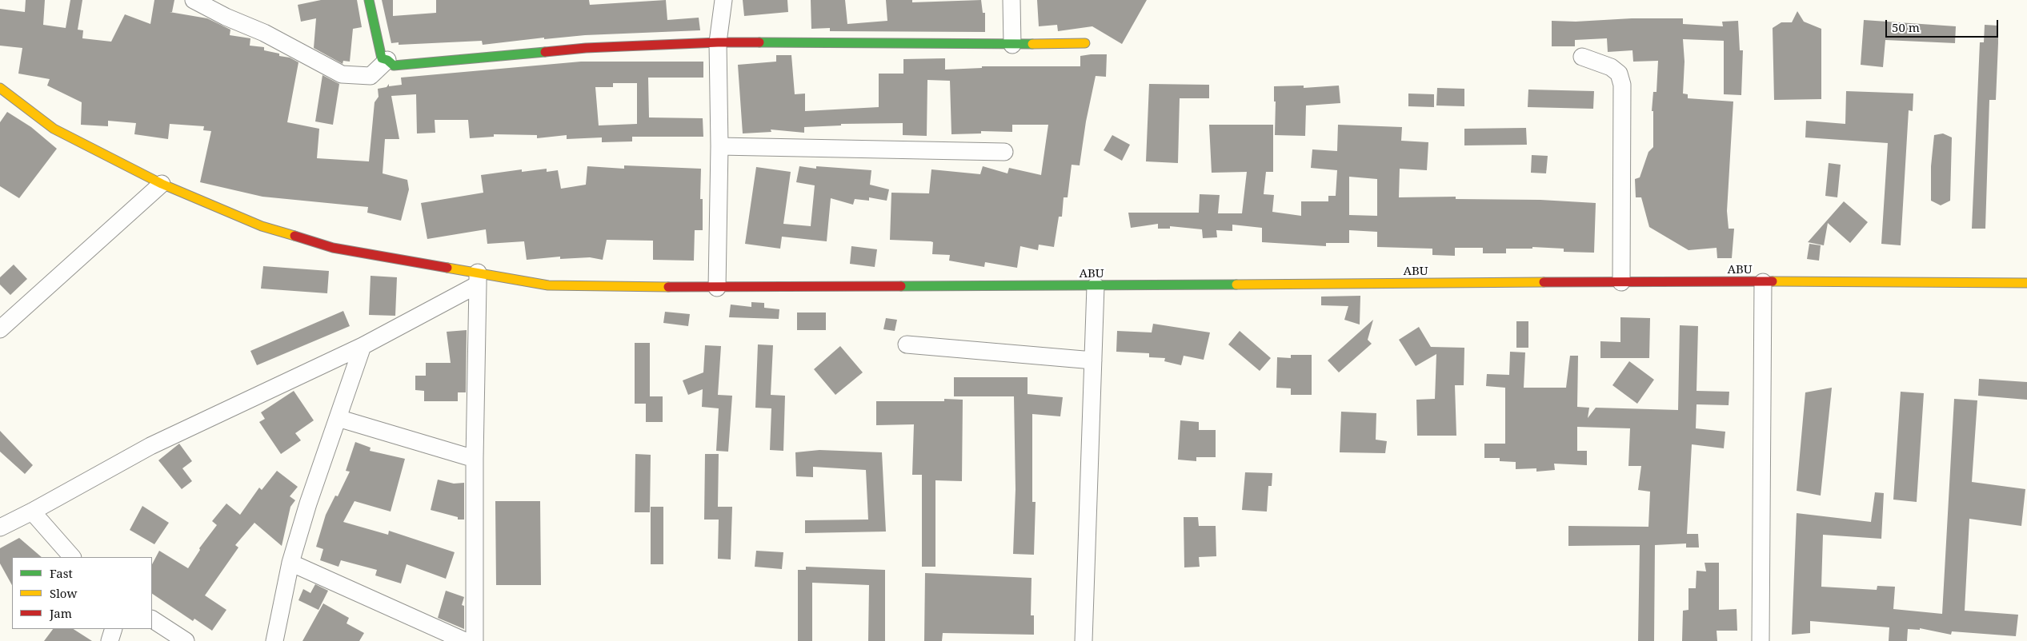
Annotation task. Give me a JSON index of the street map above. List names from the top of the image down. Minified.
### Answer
{"streets":{"street":["ABU"]},"legend":["Fast","Slow","Jam"],"scale_bar":"50 m"}
